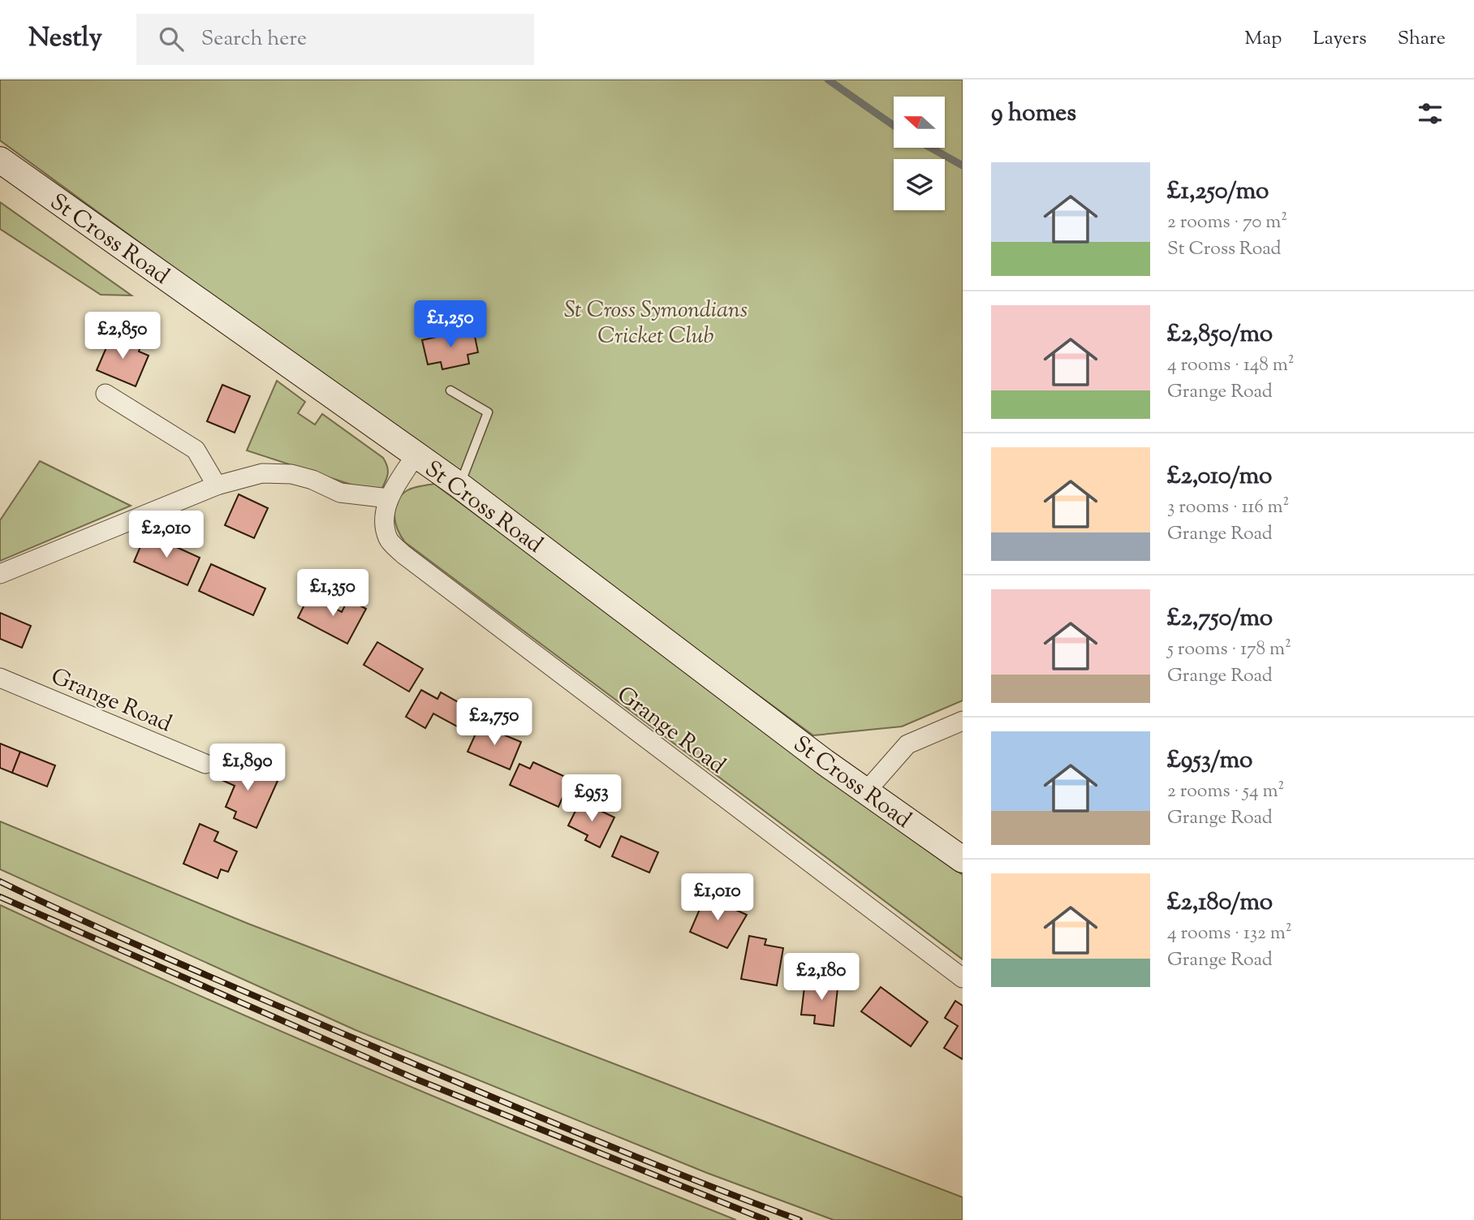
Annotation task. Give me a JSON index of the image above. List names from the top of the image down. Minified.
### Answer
{"streets":{"main road":["St Cross Road"],"street":["Grange Road"]},"crossings":[["St Cross Road","Grange Road"]],"parks":["St Cross Symondians Cricket Club"],"north":"left","page":{"header":"Nestly","search":"Search here","nav":["Map","Layers","Share"],"heading":"9 homes","list":[{"name":"£1,250/mo","note":"2 rooms · 70 m² · St Cross Road"},{"name":"£2,850/mo","note":"4 rooms · 148 m² · Grange Road"},{"name":"£2,010/mo","note":"3 rooms · 116 m² · Grange Road"},{"name":"£2,750/mo","note":"5 rooms · 178 m² · Grange Road"},{"name":"£953/mo","note":"2 rooms · 54 m² · Grange Road"},{"name":"£2,180/mo","note":"4 rooms · 132 m² · Grange Road"}],"price":["£1,250","£2,850","£2,010","£1,350","£2,750","£1,890","£953","£1,010","£2,180"]}}
